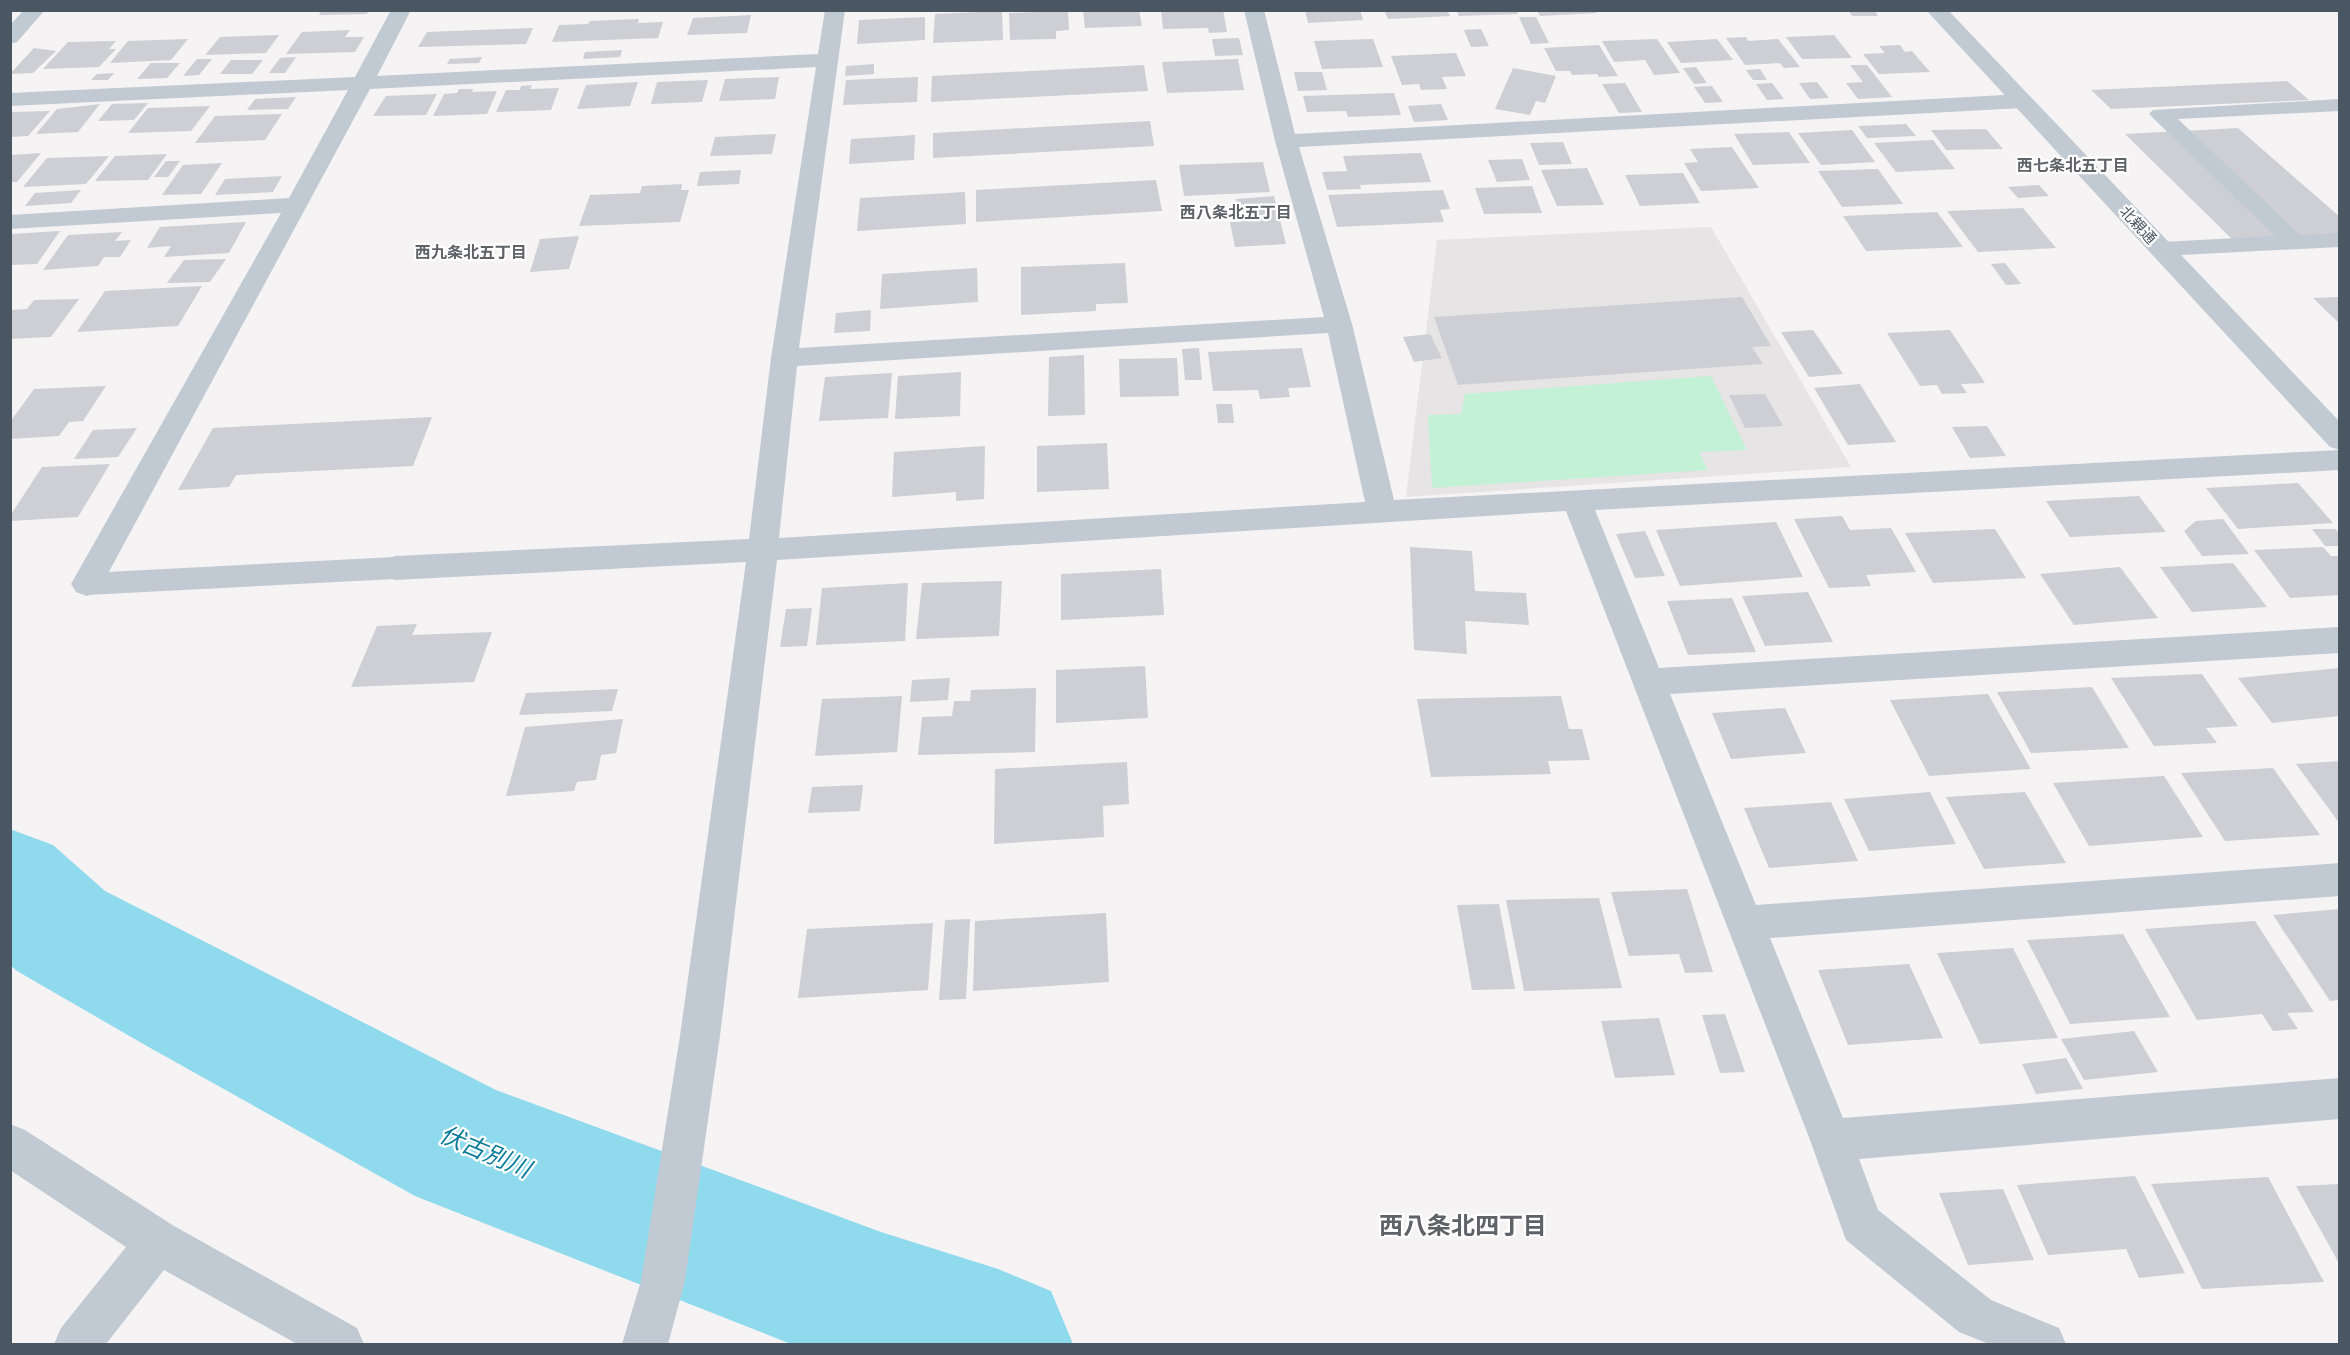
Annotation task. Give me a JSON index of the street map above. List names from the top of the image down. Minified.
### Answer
{"streets":{"street":["北親通"]},"districts":["西七条北五丁目","西八条北五丁目","西九条北五丁目","西八条北四丁目"],"water":["伏古別川"]}
